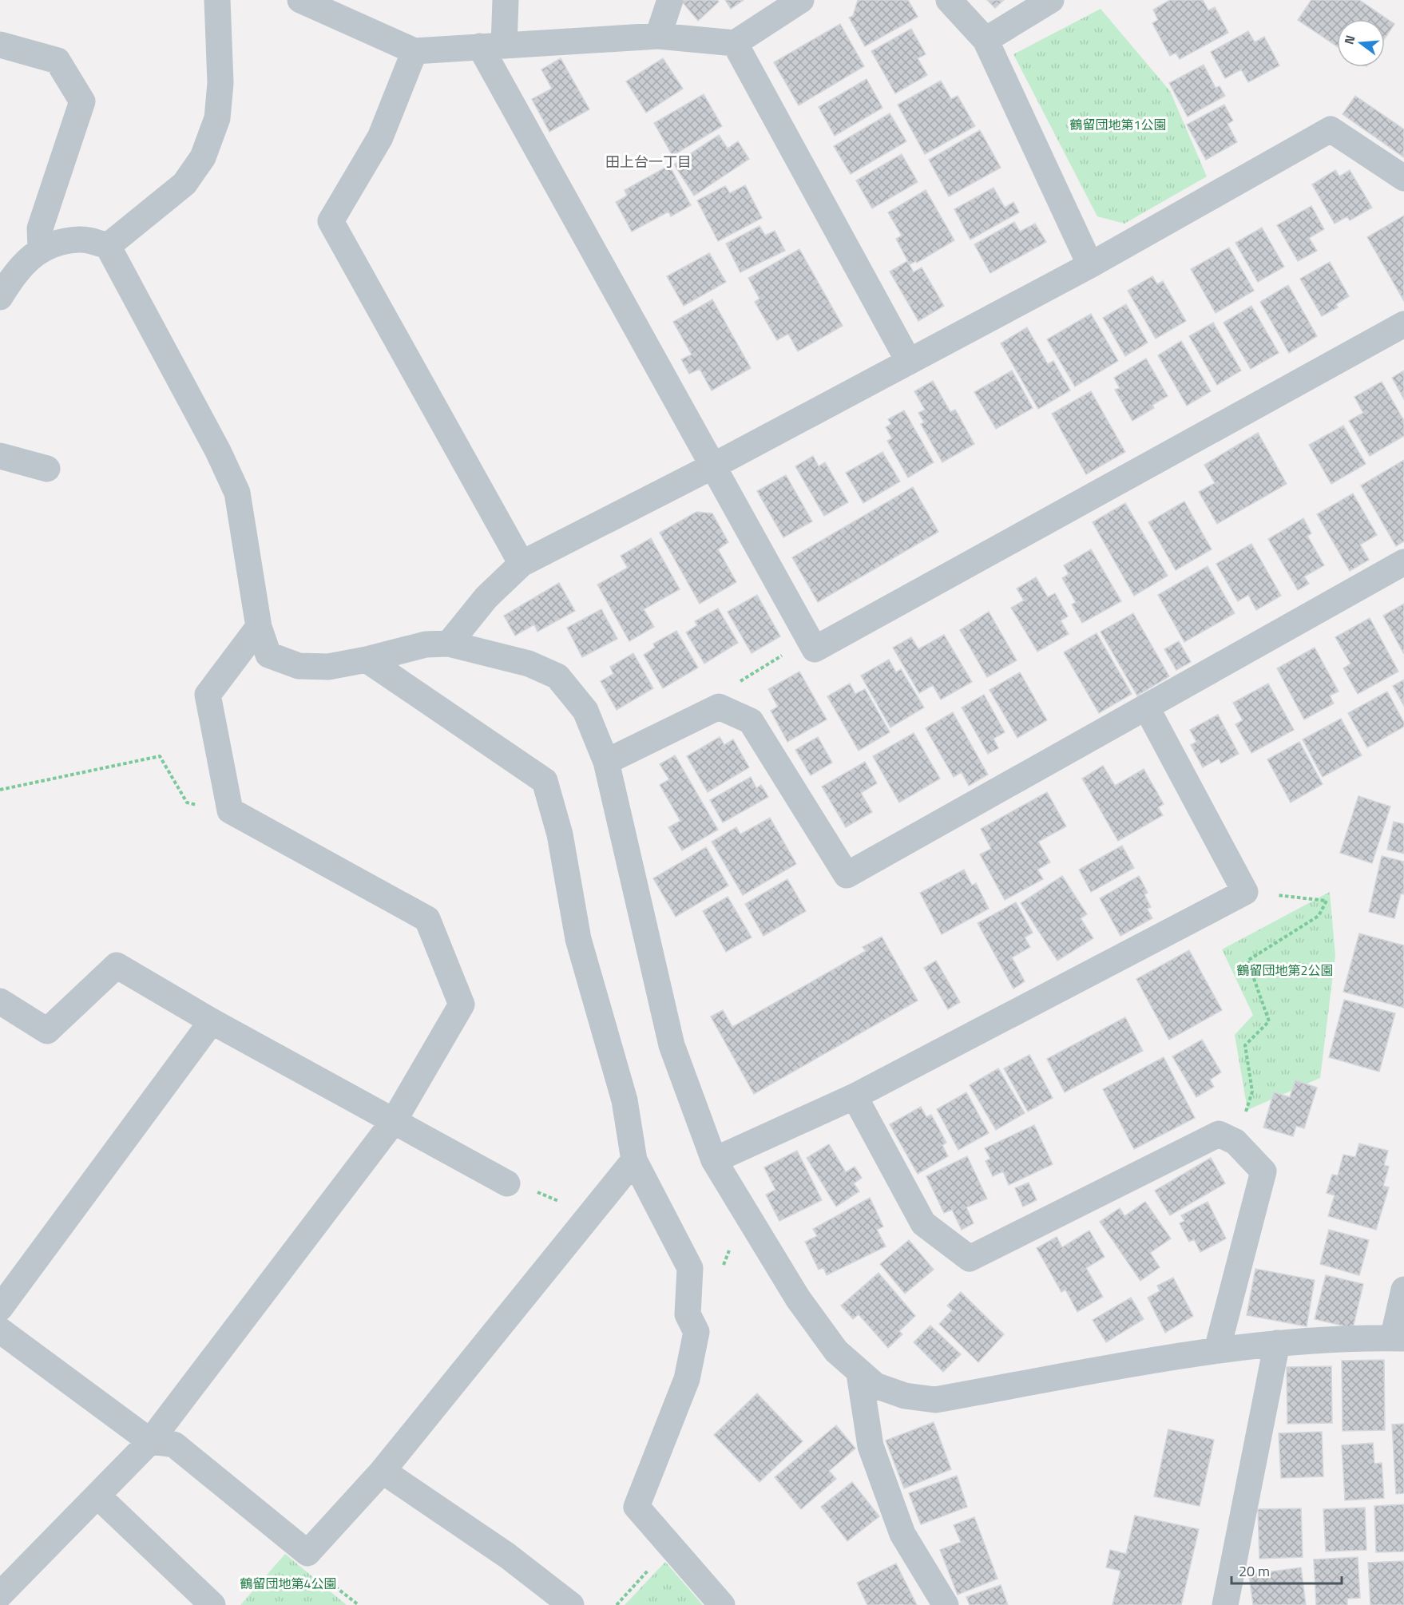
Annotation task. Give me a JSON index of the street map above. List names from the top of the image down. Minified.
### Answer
{"districts":["田上台一丁目"],"parks":["鶴留団地第1公園","鶴留団地第2公園","鶴留団地第4公園"],"scale_bar":"20 m","north":"left"}
